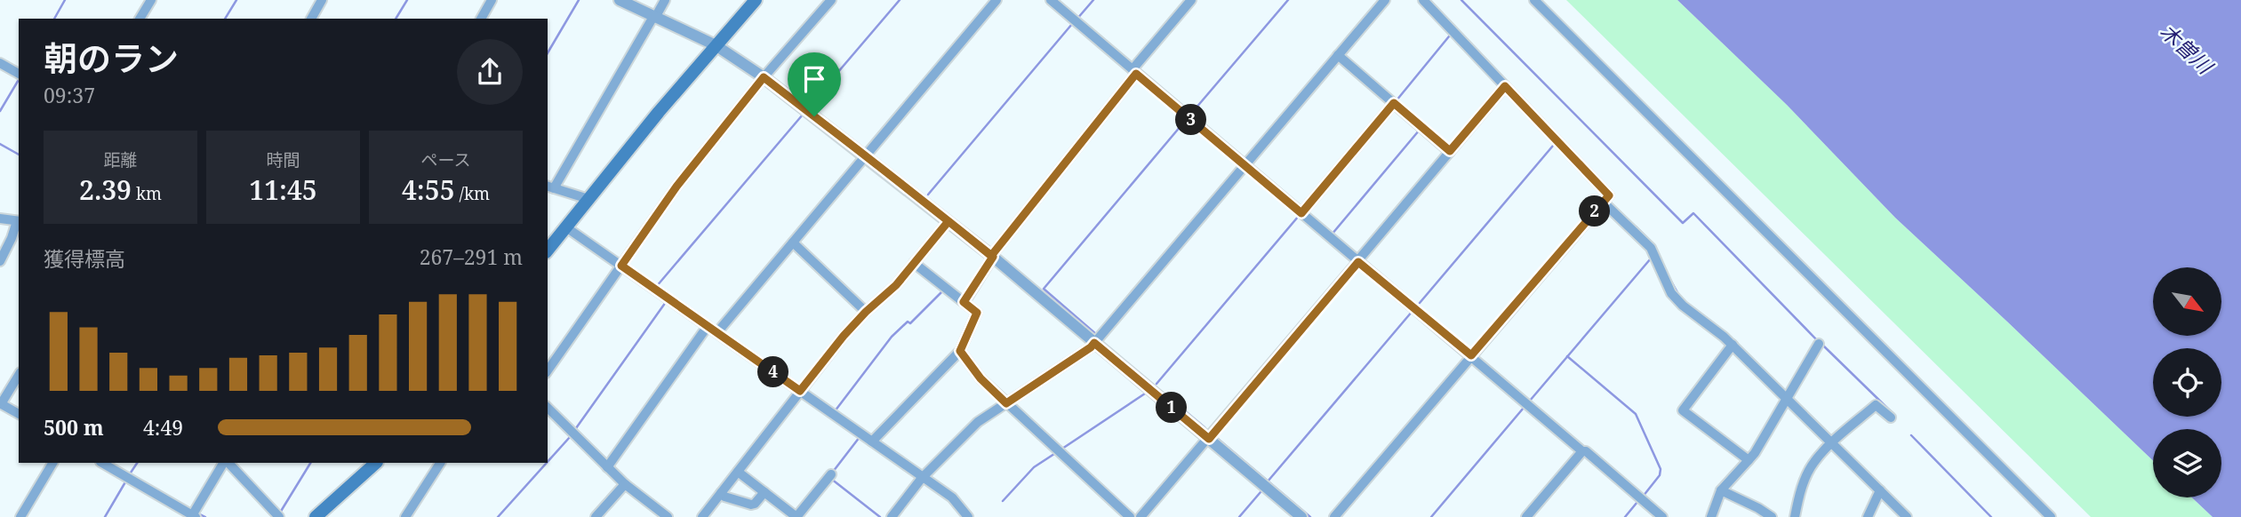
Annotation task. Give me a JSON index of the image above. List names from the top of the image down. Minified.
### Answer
{"water":["木曽川"],"north":"bottom right","page":{"heading":["朝のラン","09:37"],"pins":["3","2","4","1"],"stats":[["距離","2.39 km"],["時間","11:45"],["ペース","4:55 /km"]],"chart":["獲得標高","267–291 m"],"list":[{"name":"500 m","note":"4:49"}]}}
